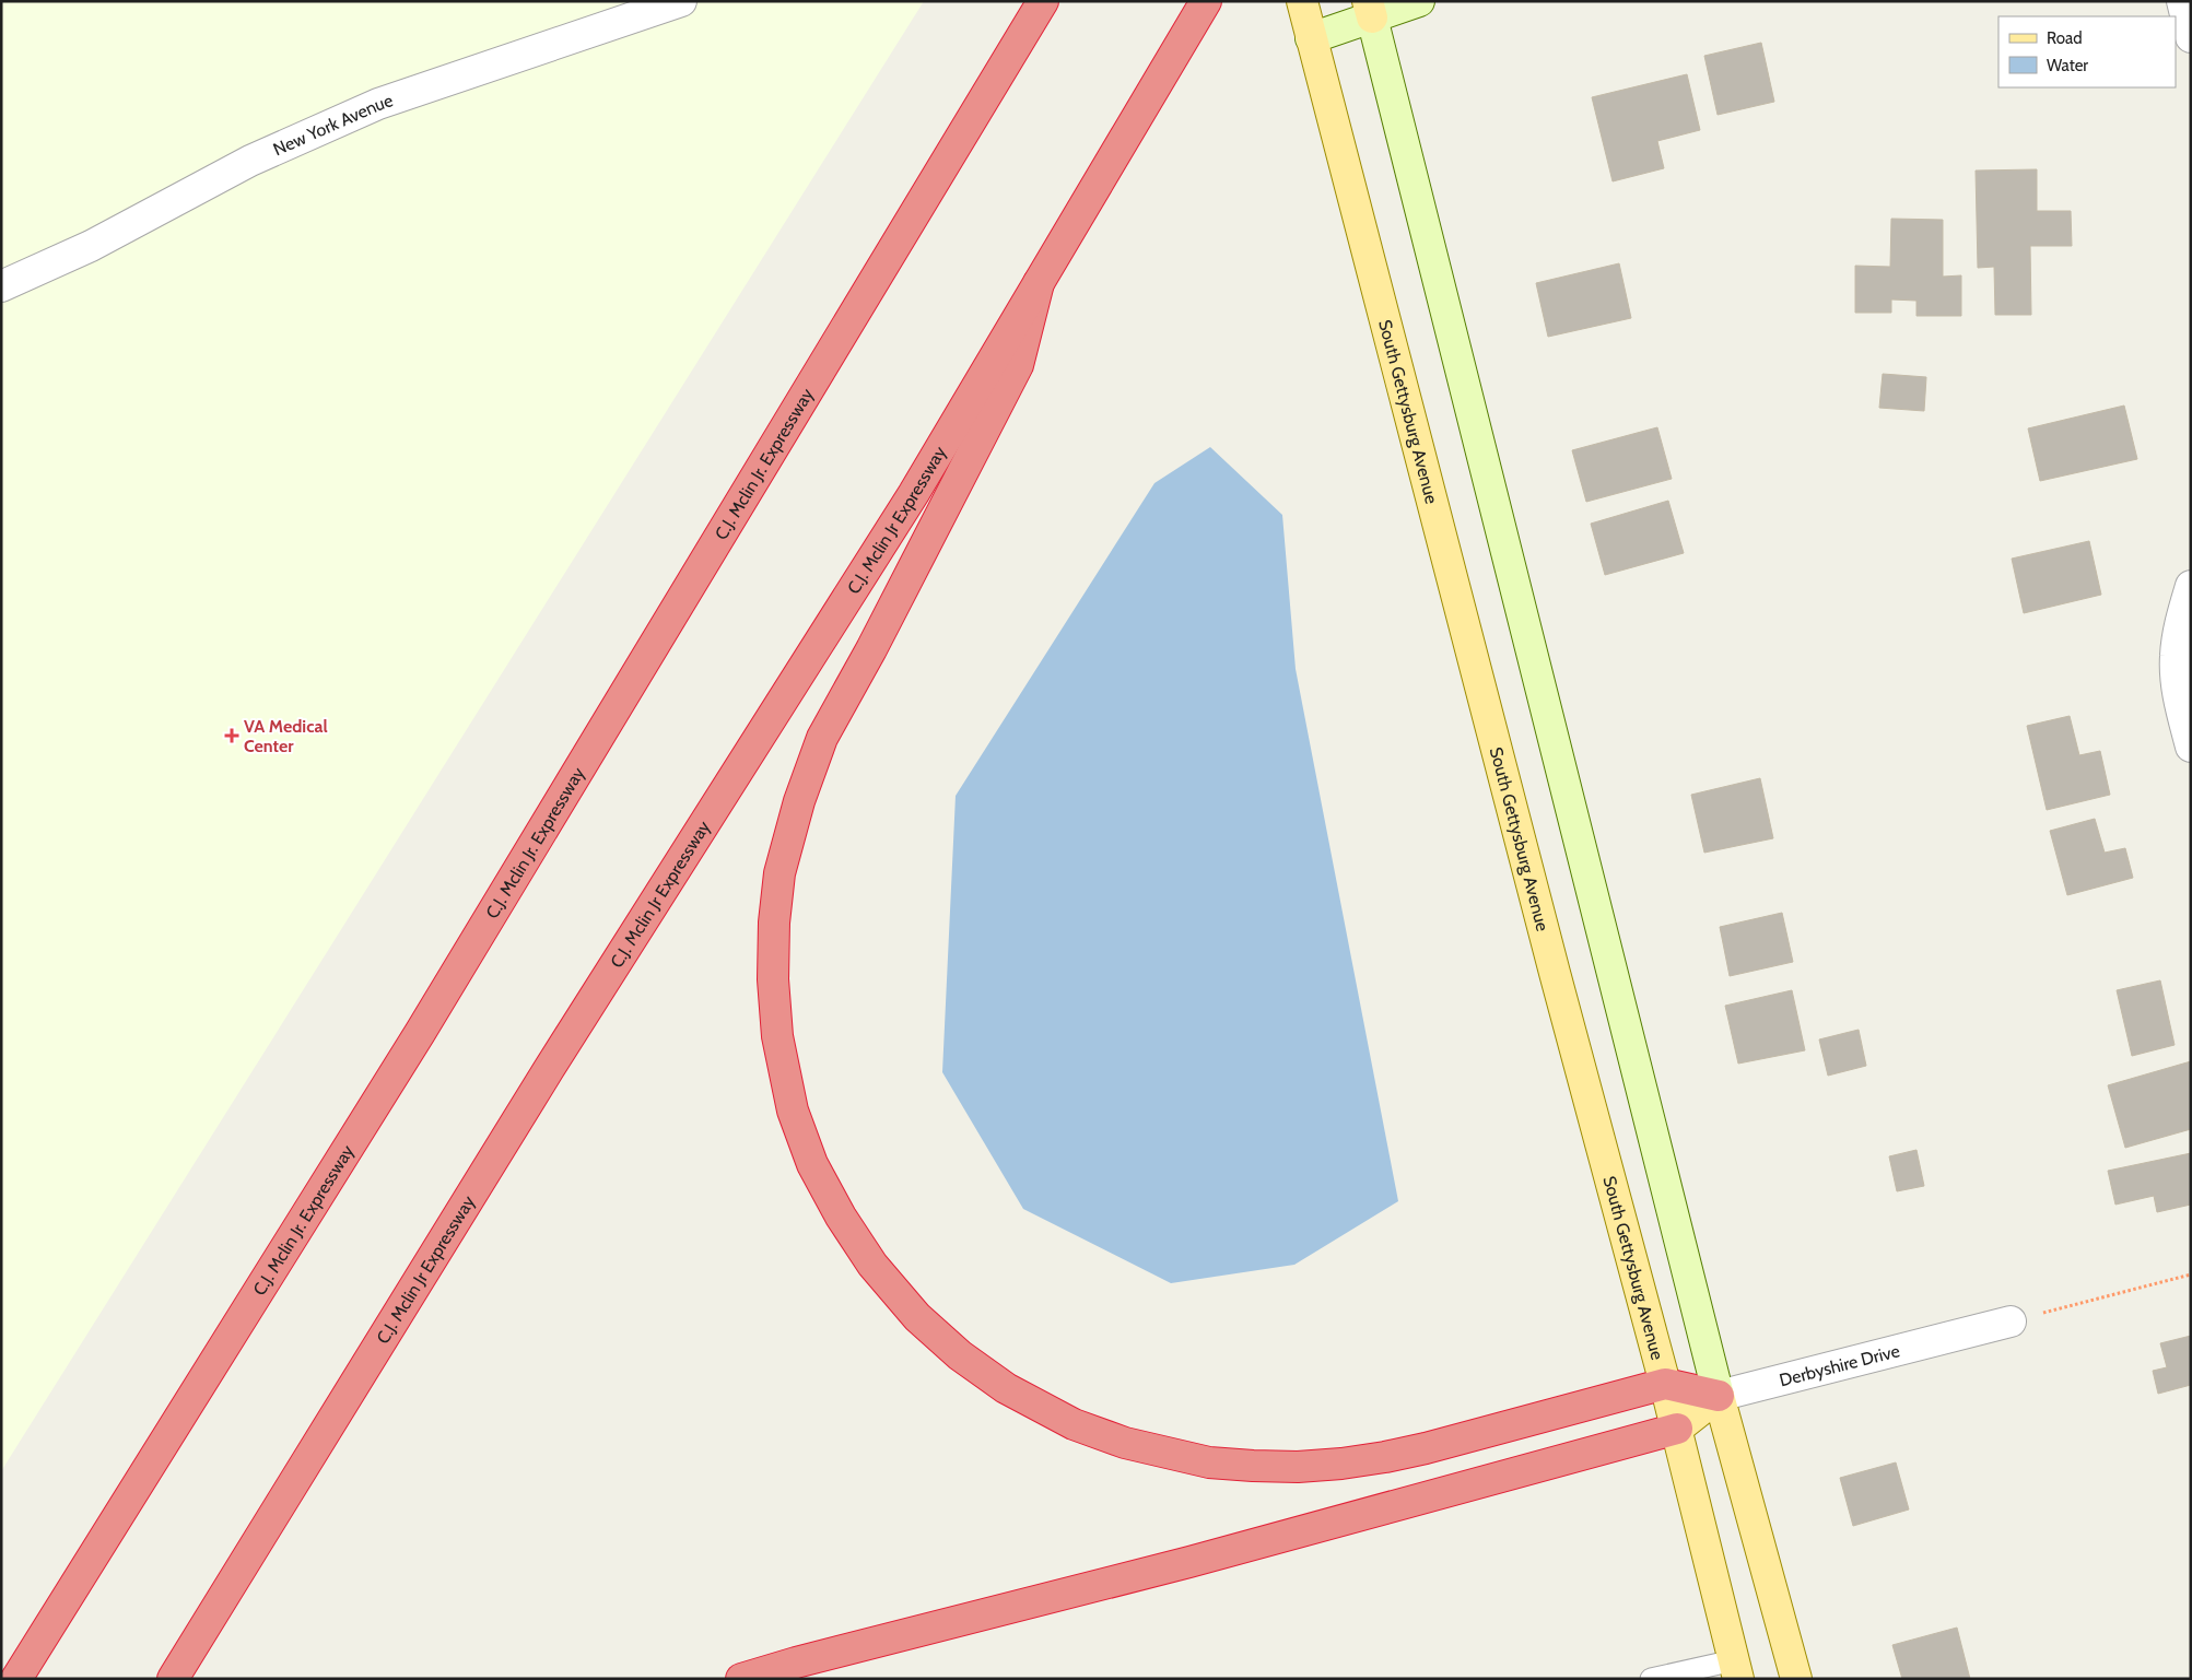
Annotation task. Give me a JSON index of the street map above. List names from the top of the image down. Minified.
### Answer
{"streets":{"highway":["C.J. Mclin Jr. Expressway","C.J. Mclin Jr Expressway"],"main road":["South Gettysburg Avenue","Derbyshire Drive"],"street":["New York Avenue"]},"crossings":[["South Gettysburg Avenue","Derbyshire Drive"]],"places":{"health":["VA Medical Center"]},"legend":["Road","Water"]}
